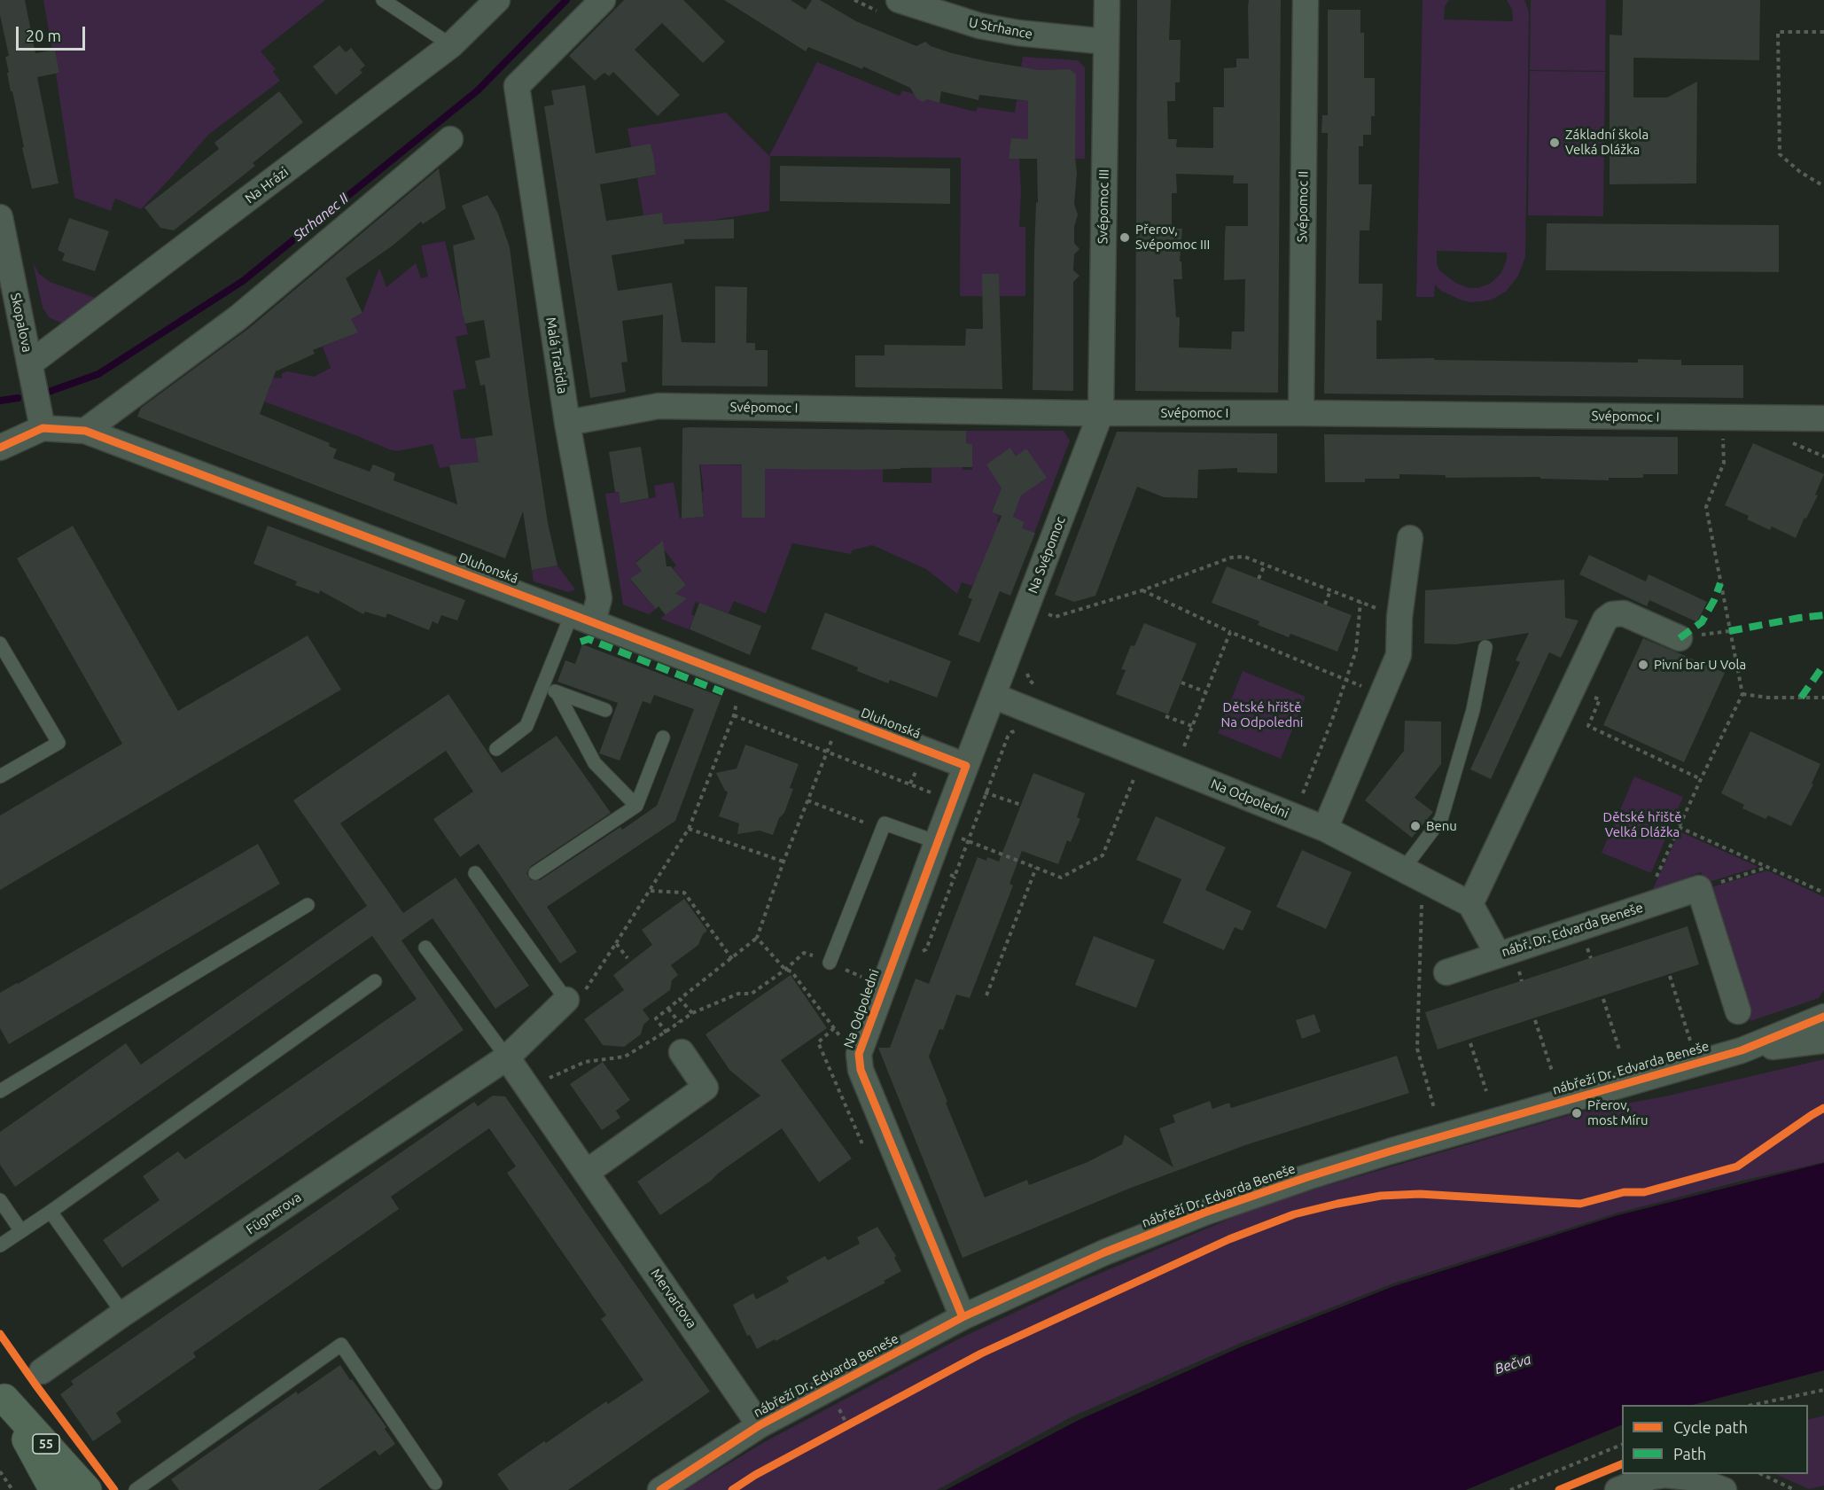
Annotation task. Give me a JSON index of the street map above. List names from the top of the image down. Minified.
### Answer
{"streets":{"main road":["55"],"street":["U Strhance","Na Hrázi","Svépomoc III","Svépomoc II","Skopalova","Malá Tratidla","Svépomoc I","Na Svépomoc","Dluhonská","Na Odpoledni","nábř. Dr. Edvarda Beneše","nábřeží Dr. Edvarda Beneše","Fügnerova","Mervartova"]},"crossings":[["U Strhance","Svépomoc III"],["Na Hrázi","Skopalova"],["Svépomoc III","Svépomoc I"],["Svépomoc III","Na Svépomoc"],["Svépomoc II","Svépomoc I"],["Skopalova","Dluhonská"],["Malá Tratidla","Svépomoc I"],["Malá Tratidla","Dluhonská"],["Svépomoc I","Na Svépomoc"],["Na Svépomoc","Na Odpoledni"],["Dluhonská","Na Odpoledni"],["Na Odpoledni","nábřeží Dr. Edvarda Beneše"],["nábřeží Dr. Edvarda Beneše","Mervartova"],["Fügnerova","Mervartova"]],"water":["Strhanec II","Bečva"],"parks":["Dětské hřiště Na Odpoledni","Dětské hřiště Velká Dlážka"],"places":["Základní škola Velká Dlážka","Přerov, Svépomoc III","Pivní bar U Vola","Benu","Přerov, most Míru"],"legend":["Cycle path","Path"],"scale_bar":"20 m"}
